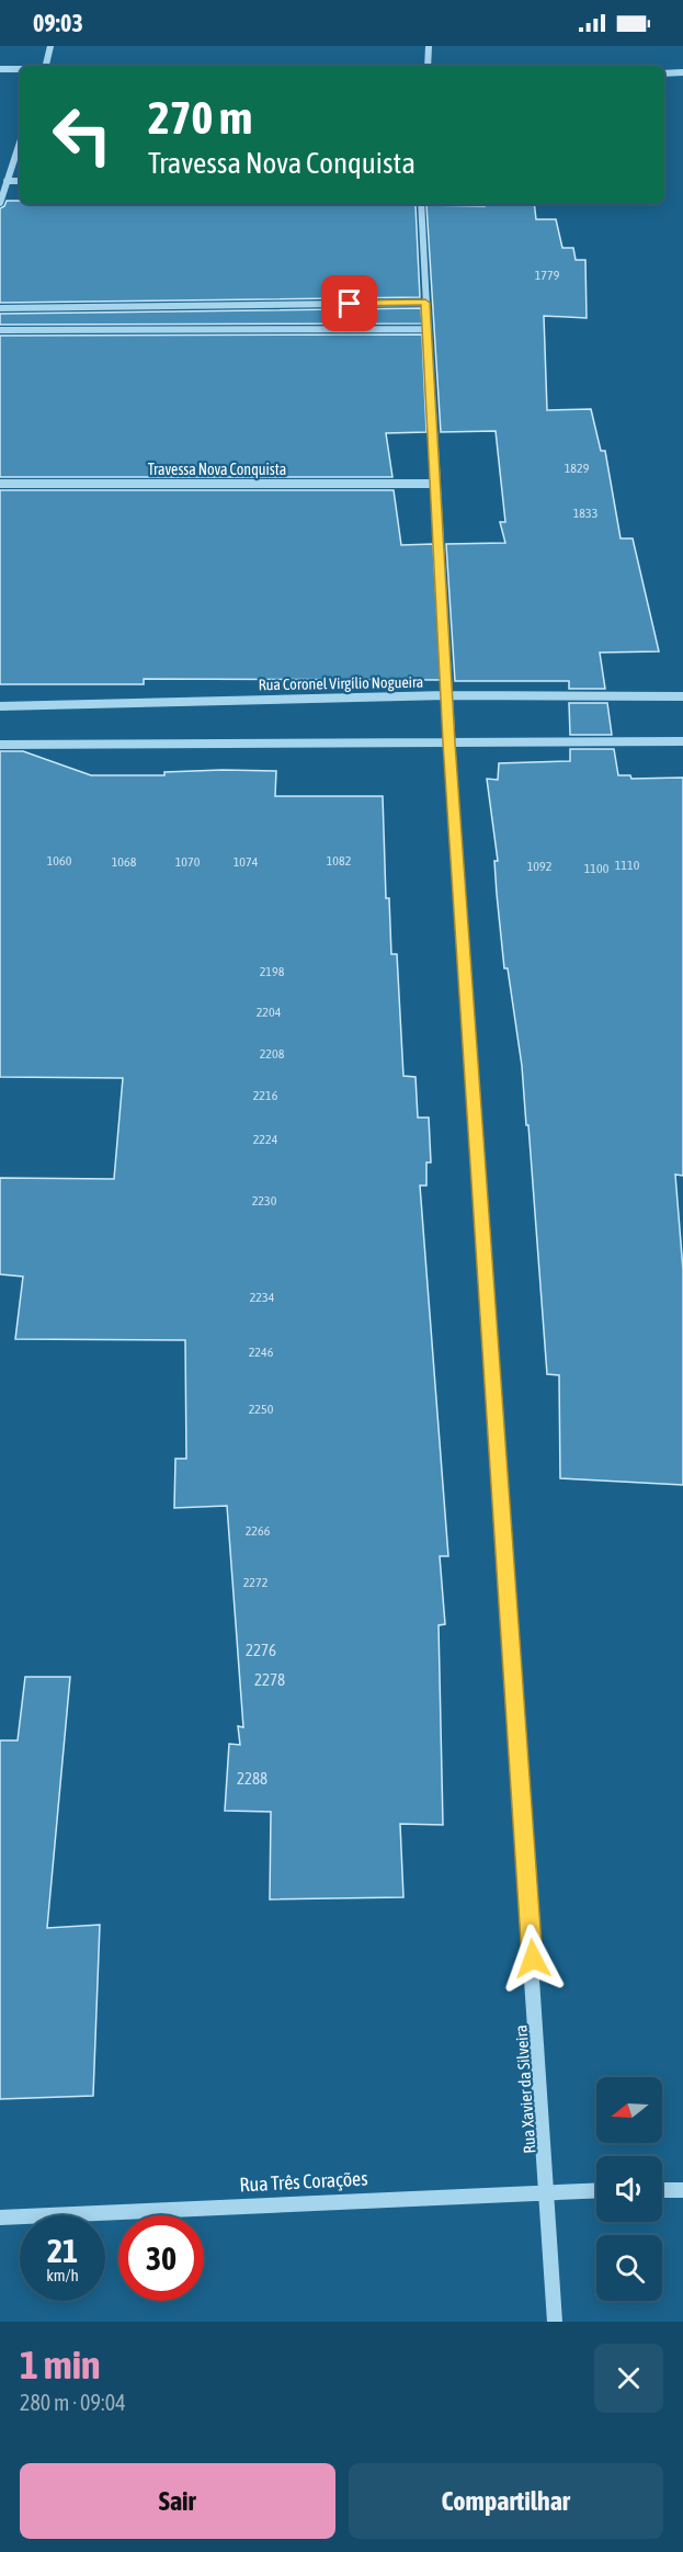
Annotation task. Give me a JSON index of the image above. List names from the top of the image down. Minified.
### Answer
{"streets":{"street":["Travessa Nova Conquista","Rua Coronel Virgílio Nogueira","Rua Xavier da Silveira","Rua Três Corações"]},"crossings":[["Travessa Nova Conquista","Rua Xavier da Silveira"],["Rua Coronel Virgílio Nogueira","Rua Xavier da Silveira"],["Rua Xavier da Silveira","Rua Três Corações"]],"house_numbers":["1779","1829","1833","1060","1082","1068","1070","1074","1110","1092","1100","2198","2204","2208","2216","2224","2230","2234","2246","2250","2266","2272","2276","2278","2288"],"north":"left","page":{"status":"09:03","turn":["270 m","Travessa Nova Conquista"],"speed":"21 km/h","limit":"30","heading":["1 min","280 m · 09:04"],"buttons":["Sair","Compartilhar"]}}
